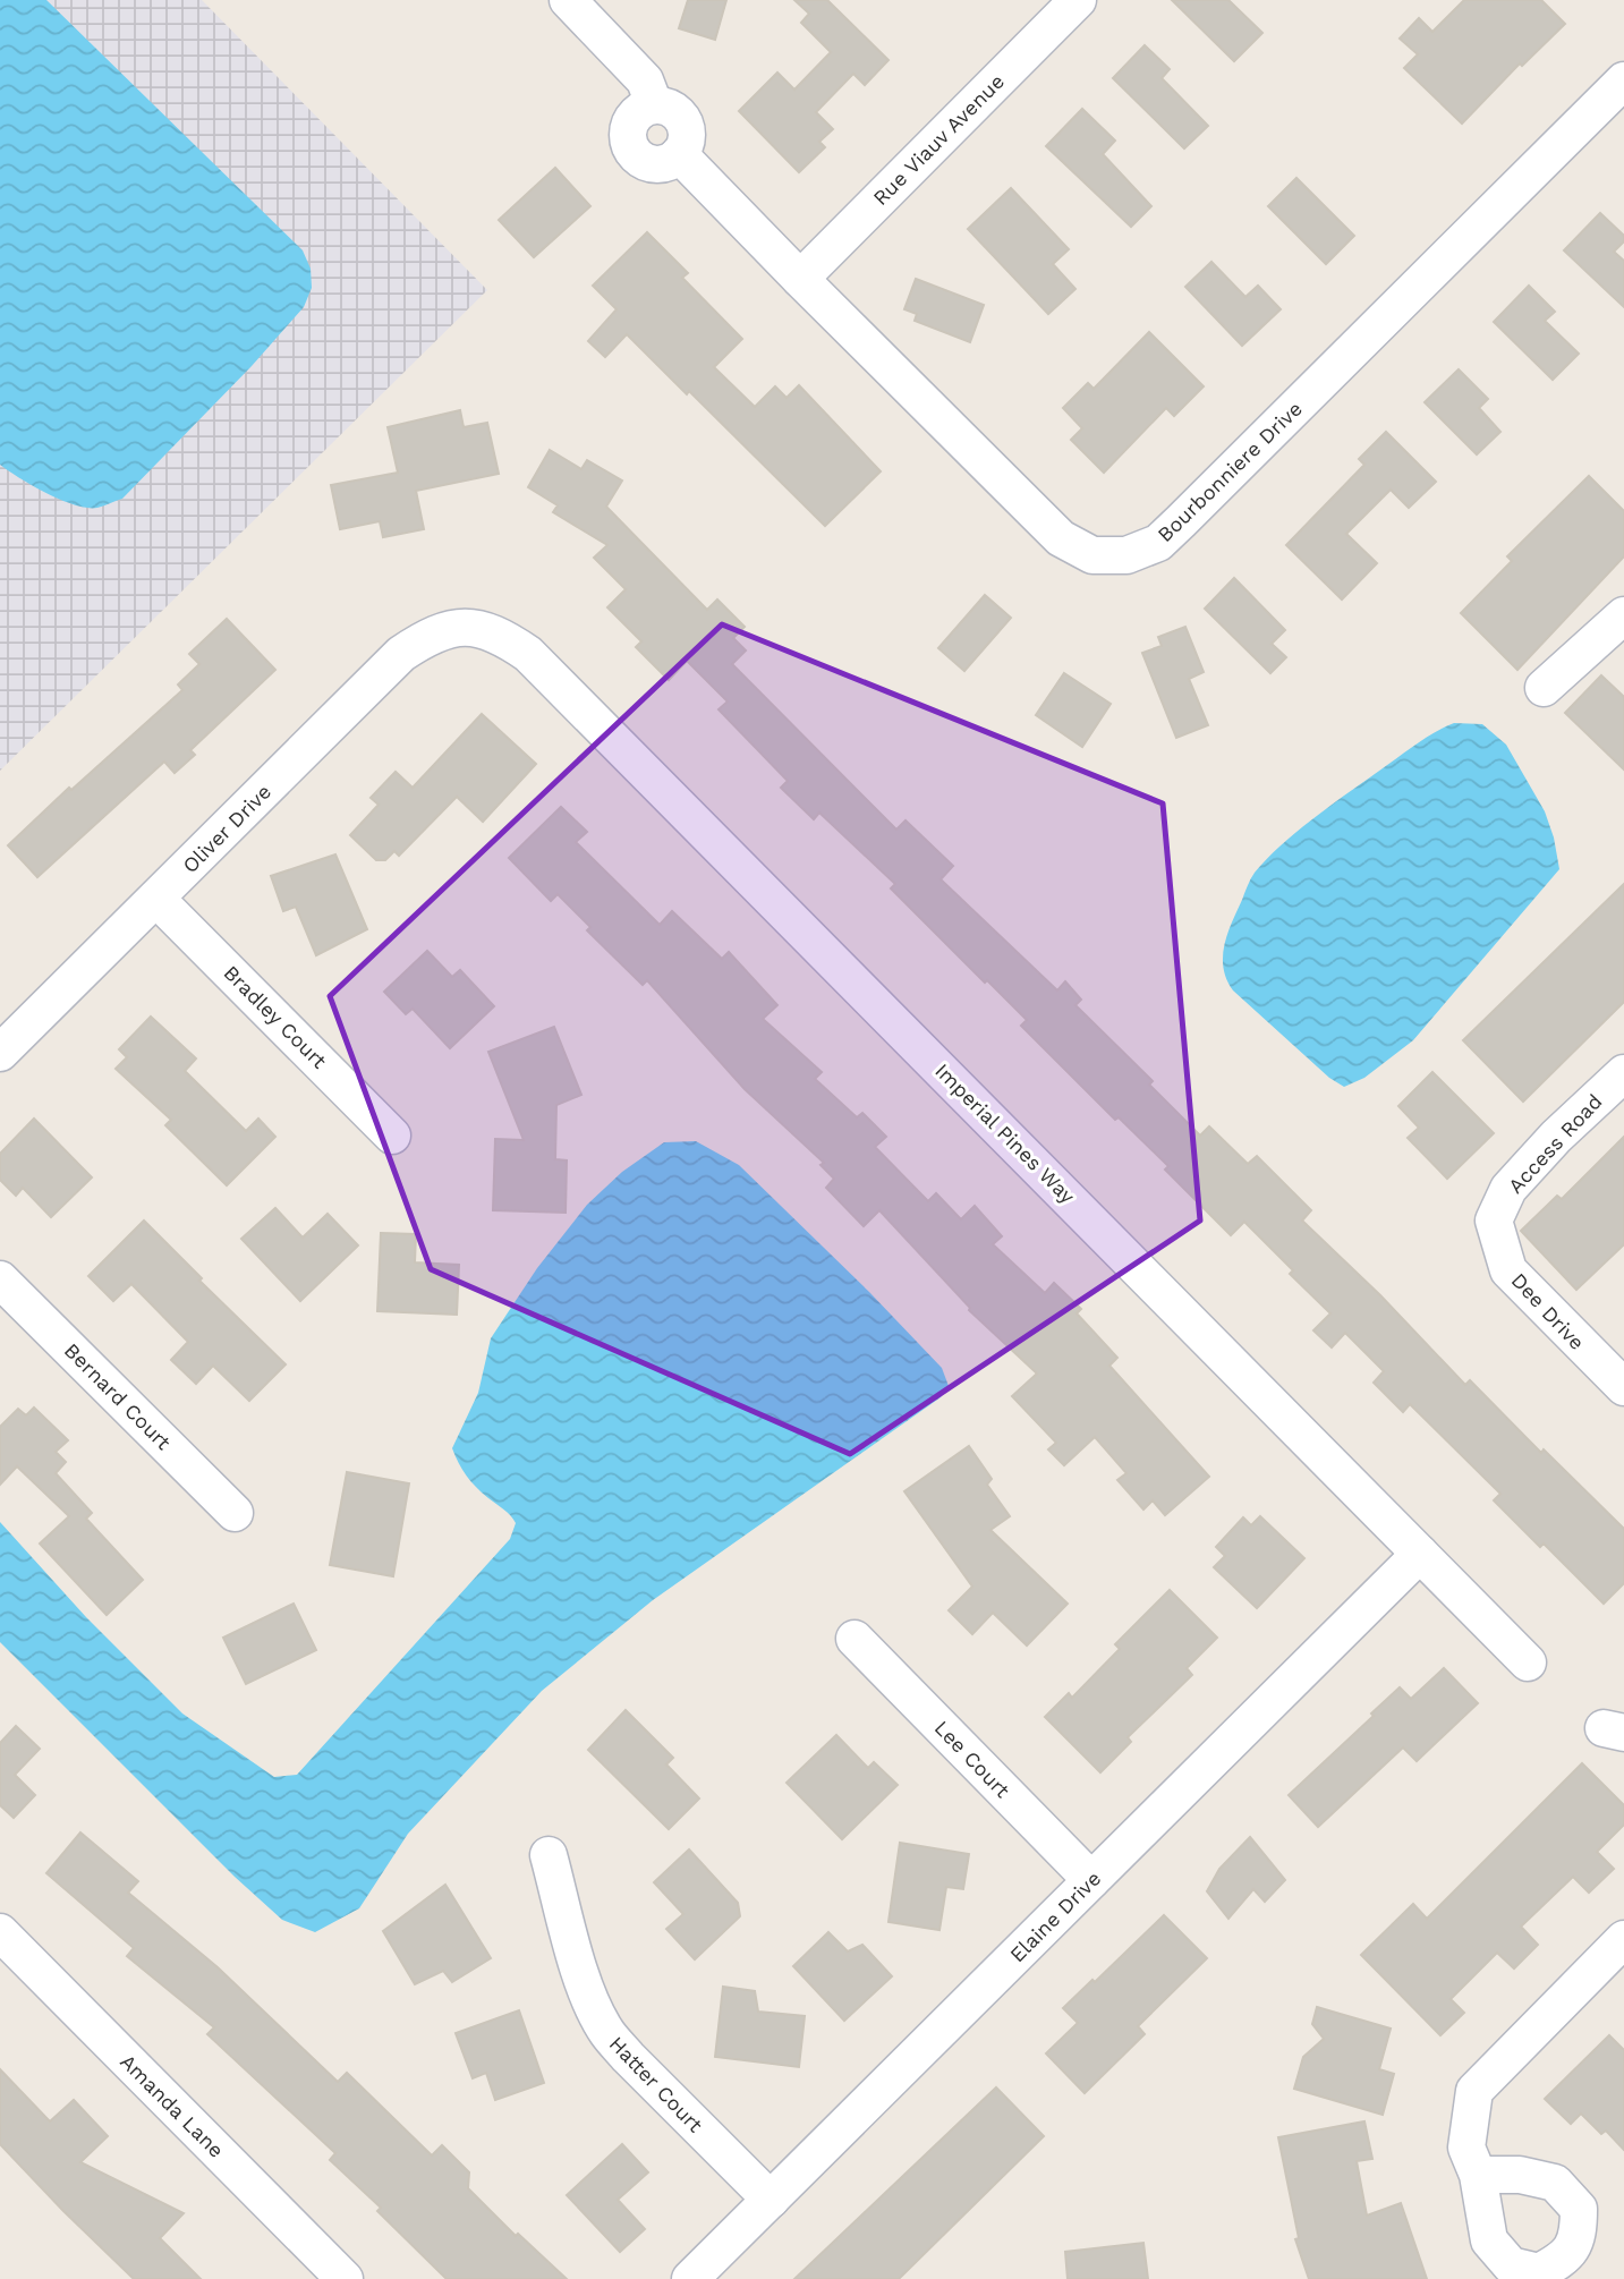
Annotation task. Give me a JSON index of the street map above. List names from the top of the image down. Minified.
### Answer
{"streets":{"street":["Rue Viauv Avenue","Bourbonniere Drive","Oliver Drive","Bradley Court","Imperial Pines Way","Access Road","Dee Drive","Bernard Court","Lee Court","Elaine Drive","Hatter Court","Amanda Lane"]},"crossings":[["Rue Viauv Avenue","Bourbonniere Drive"],["Oliver Drive","Bradley Court"],["Oliver Drive","Imperial Pines Way"],["Imperial Pines Way","Elaine Drive"],["Access Road","Dee Drive"],["Lee Court","Elaine Drive"],["Elaine Drive","Hatter Court"]]}
